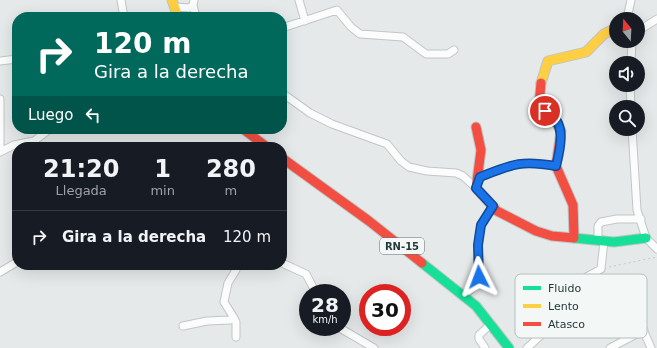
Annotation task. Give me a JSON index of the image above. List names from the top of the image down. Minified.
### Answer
{"streets":{"street":["RN-15"]},"legend":["Fluido","Lento","Atasco"],"north":"top","page":{"turn":["120 m","Gira a la derecha"],"then":"Luego","eta":["21:20","Llegada","1","min","280","m"],"list":[{"name":"Gira a la derecha","value":"120 m"}],"speed":"28 km/h","limit":"30"}}
